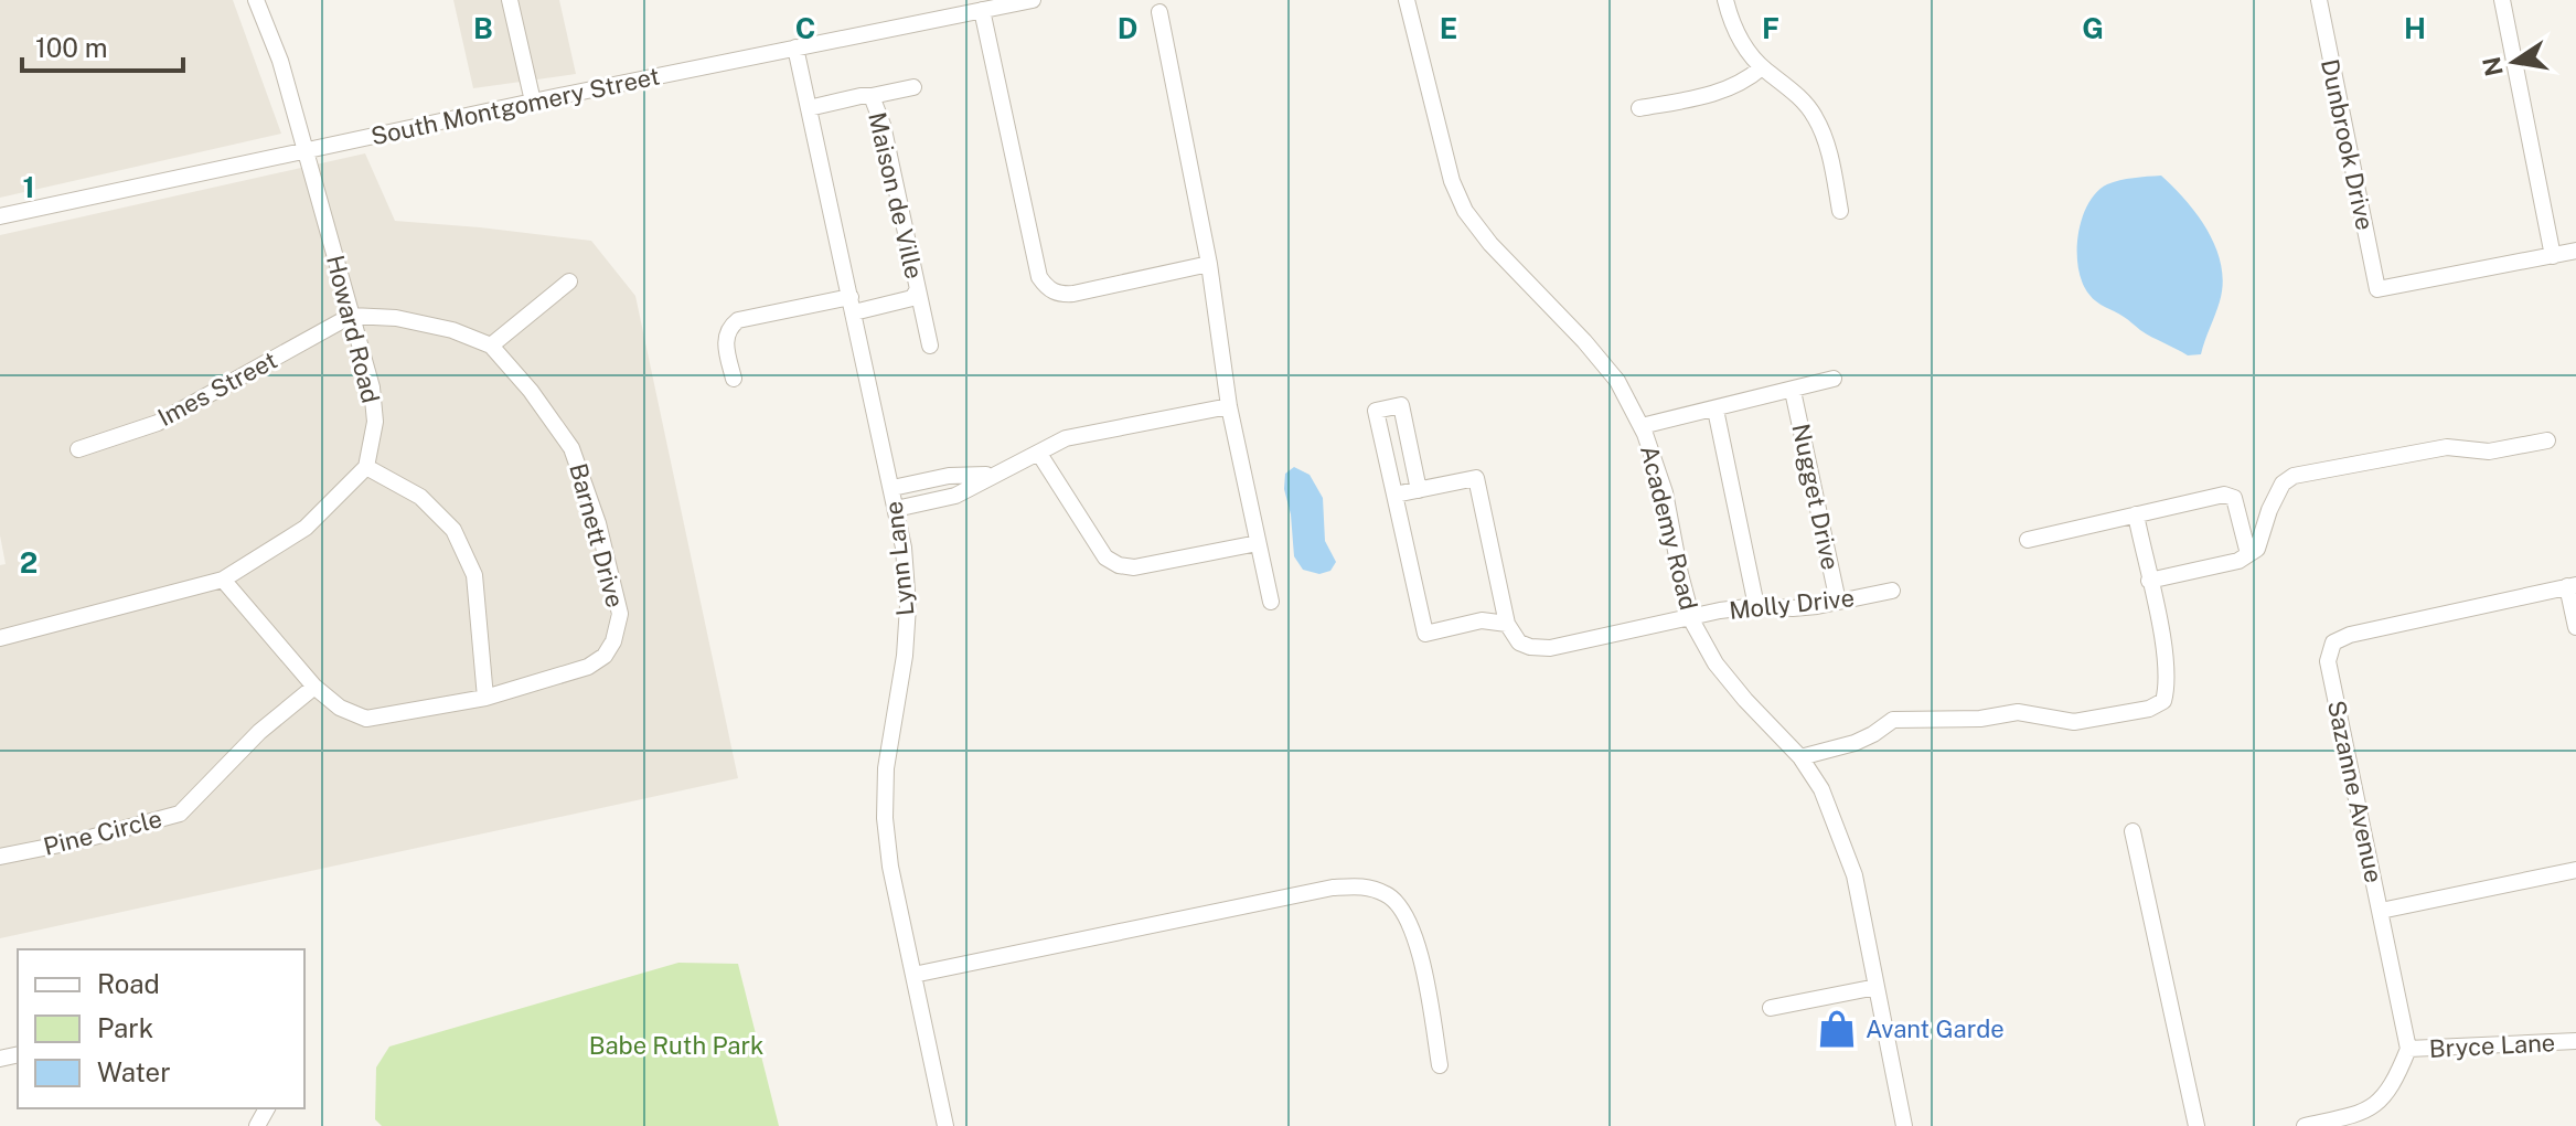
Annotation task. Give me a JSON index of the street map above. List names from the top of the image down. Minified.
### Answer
{"streets":{"street":["South Montgomery Street","Dunbrook Drive","Maison de Ville","Howard Road","Imes Street","Nugget Drive","Academy Road","Barnett Drive","Lynn Lane","Molly Drive","Sazanne Avenue","Pine Circle","Bryce Lane"]},"crossings":[["South Montgomery Street","Howard Road"],["South Montgomery Street","Lynn Lane"],["Maison de Ville","Lynn Lane"],["Howard Road","Imes Street"],["Howard Road","Barnett Drive"],["Imes Street","Barnett Drive"],["Nugget Drive","Molly Drive"],["Academy Road","Molly Drive"],["Barnett Drive","Pine Circle"],["Sazanne Avenue","Bryce Lane"]],"parks":["Babe Ruth Park"],"places":{"shop":["Avant Garde"]},"legend":["Road","Park","Water"],"scale_bar":"100 m","north":"left","grid":{"columns":["B","C","D","E","F","G","H"],"rows":["1","2"]}}
